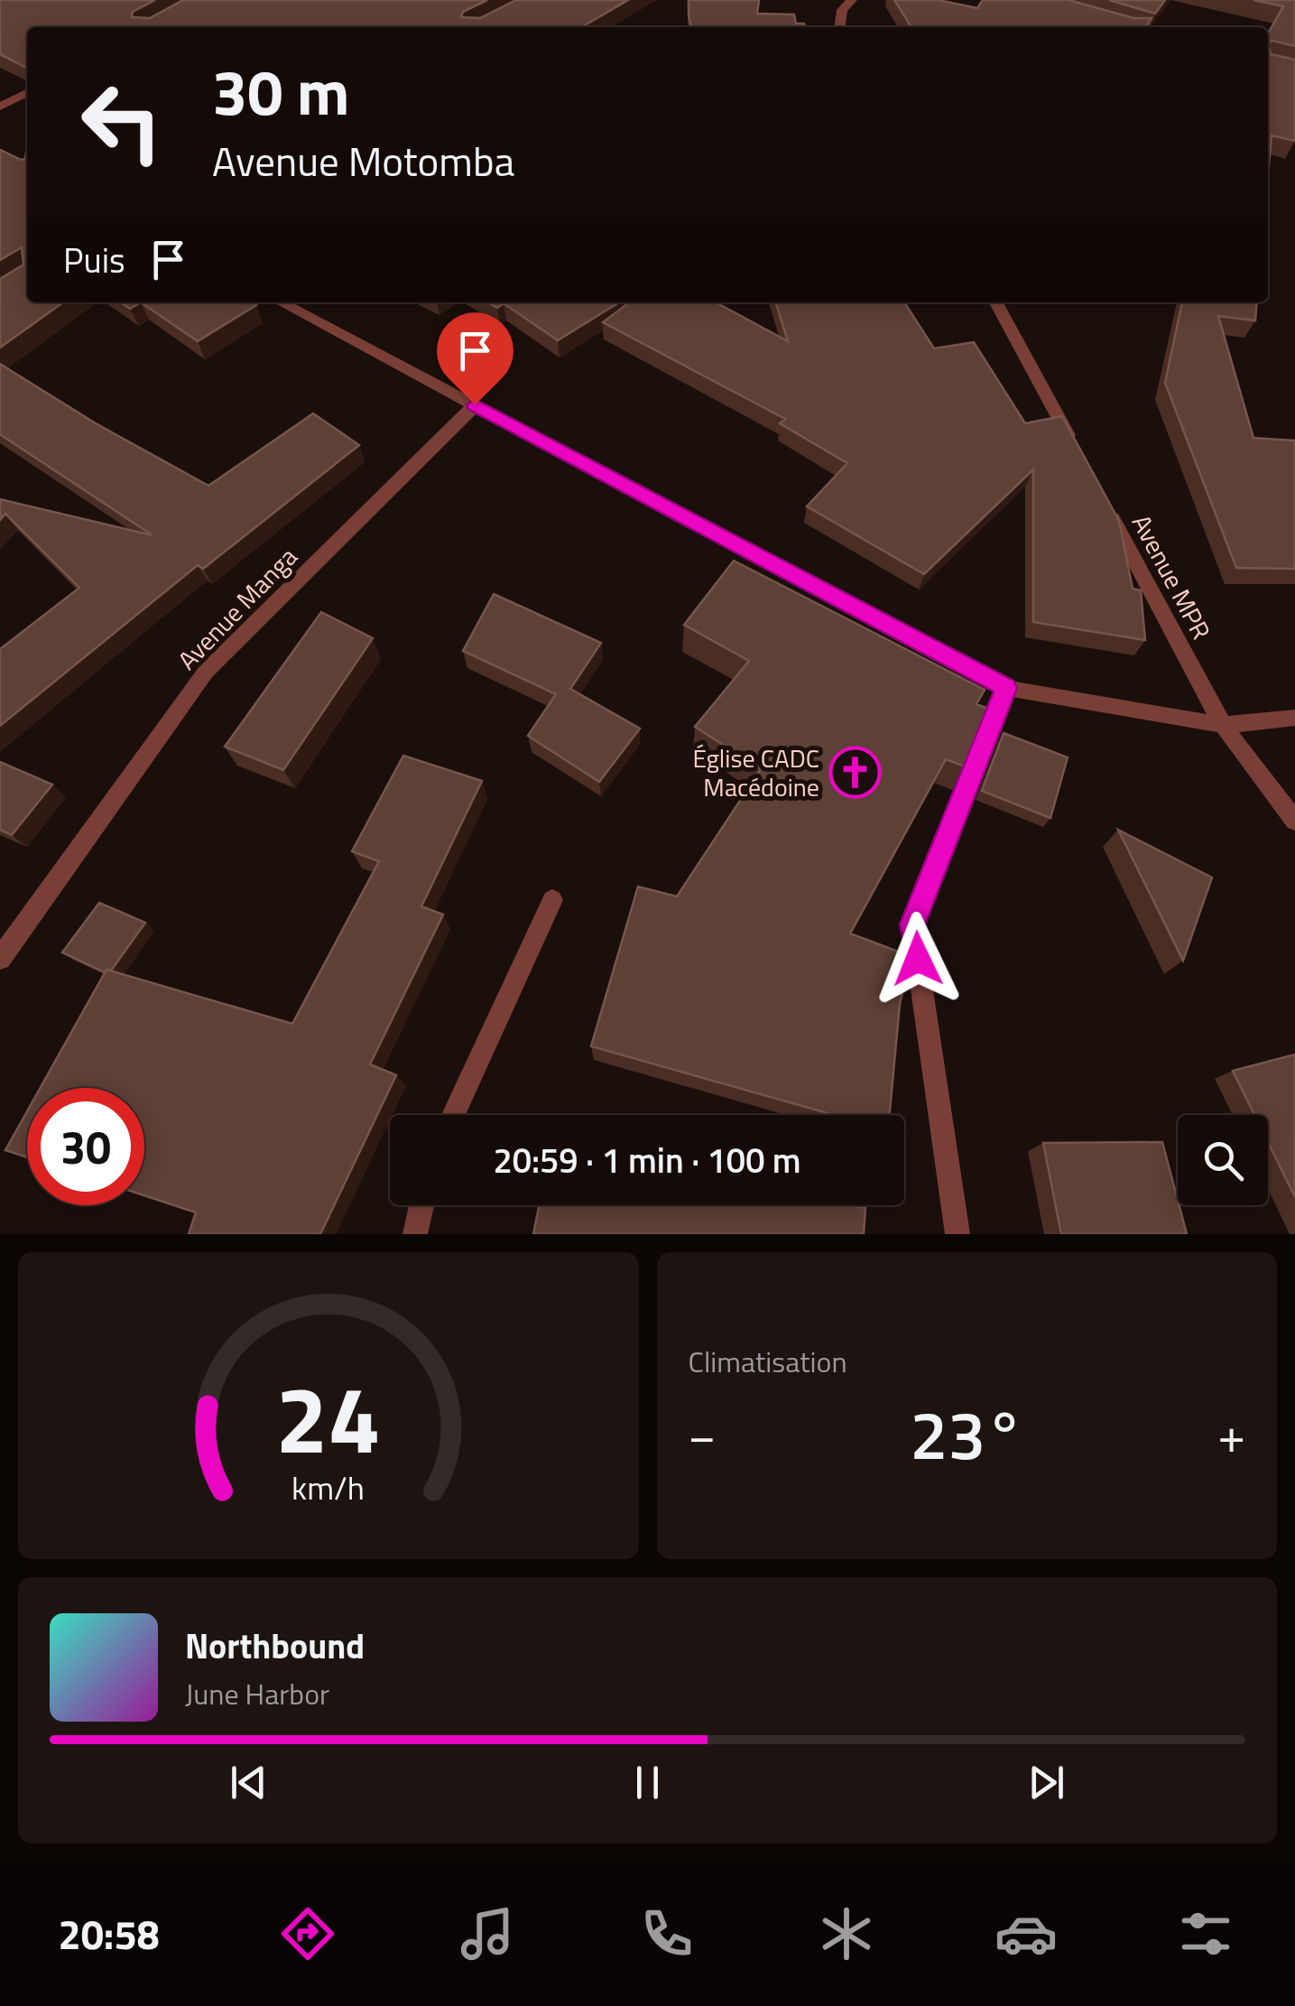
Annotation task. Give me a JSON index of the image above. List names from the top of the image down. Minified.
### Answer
{"streets":{"street":["Avenue MPR","Avenue Manga"]},"places":{"church":["Église CADC Macédoine"]},"page":{"turn":["30 m","Avenue Motomba"],"then":"Puis","limit":"30","trip":"20:59 · 1 min · 100 m","tile":"Climatisation","heat":["−","23°","+"],"song":["Northbound","June Harbor"],"tabs":"20:58","gauge":["24","km/h"]}}
